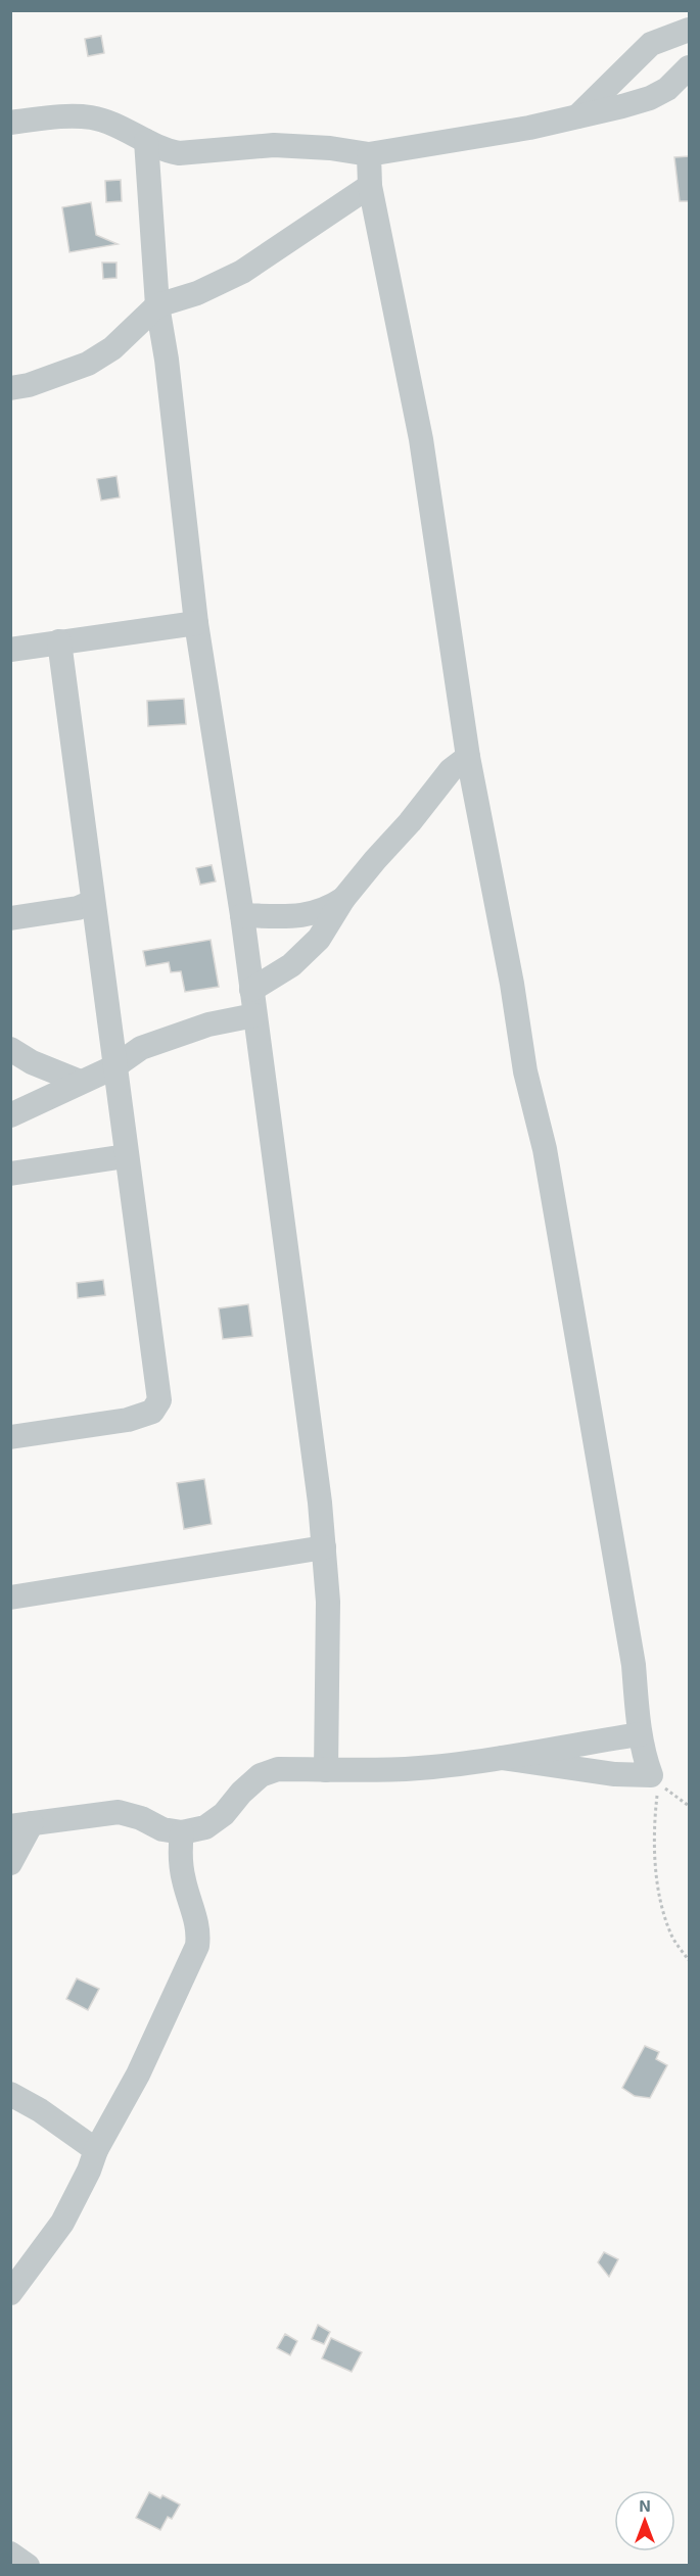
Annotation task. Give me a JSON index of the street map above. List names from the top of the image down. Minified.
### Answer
{"north":"top"}
